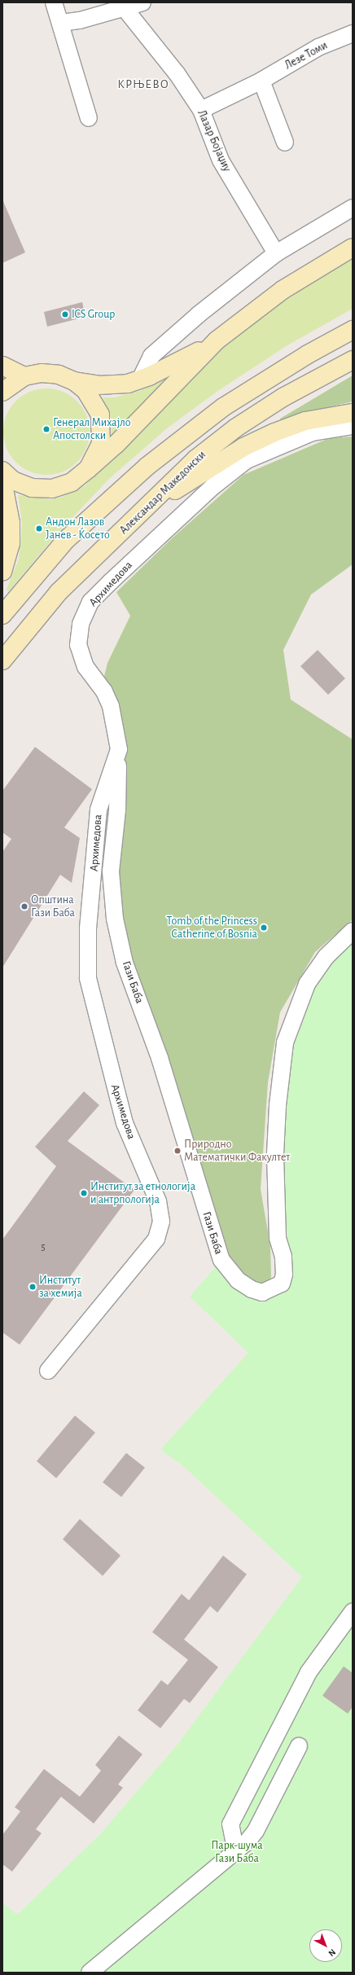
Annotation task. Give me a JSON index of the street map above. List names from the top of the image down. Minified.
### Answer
{"streets":{"street":["Лезе Томи","Лазар Бојаџиу","Александар Македонски","Архимедова","Гази Баба"]},"crossings":[["Лезе Томи","Лазар Бојаџиу"],["Архимедова","Гази Баба"]],"districts":["КРЊЕВО"],"parks":["Парк-шума Гази Баба"],"places":["ICS Group","Генерал Михајло Апостолски","Андон Лазов Јанев - Ќосето","Општина Гази Баба","Tomb of the Princess Catherine of Bosnia","Природно Математички Факултет","Институт за етнологија и антрпологија","Институт за хемија"],"house_numbers":["5"],"north":"bottom right"}
